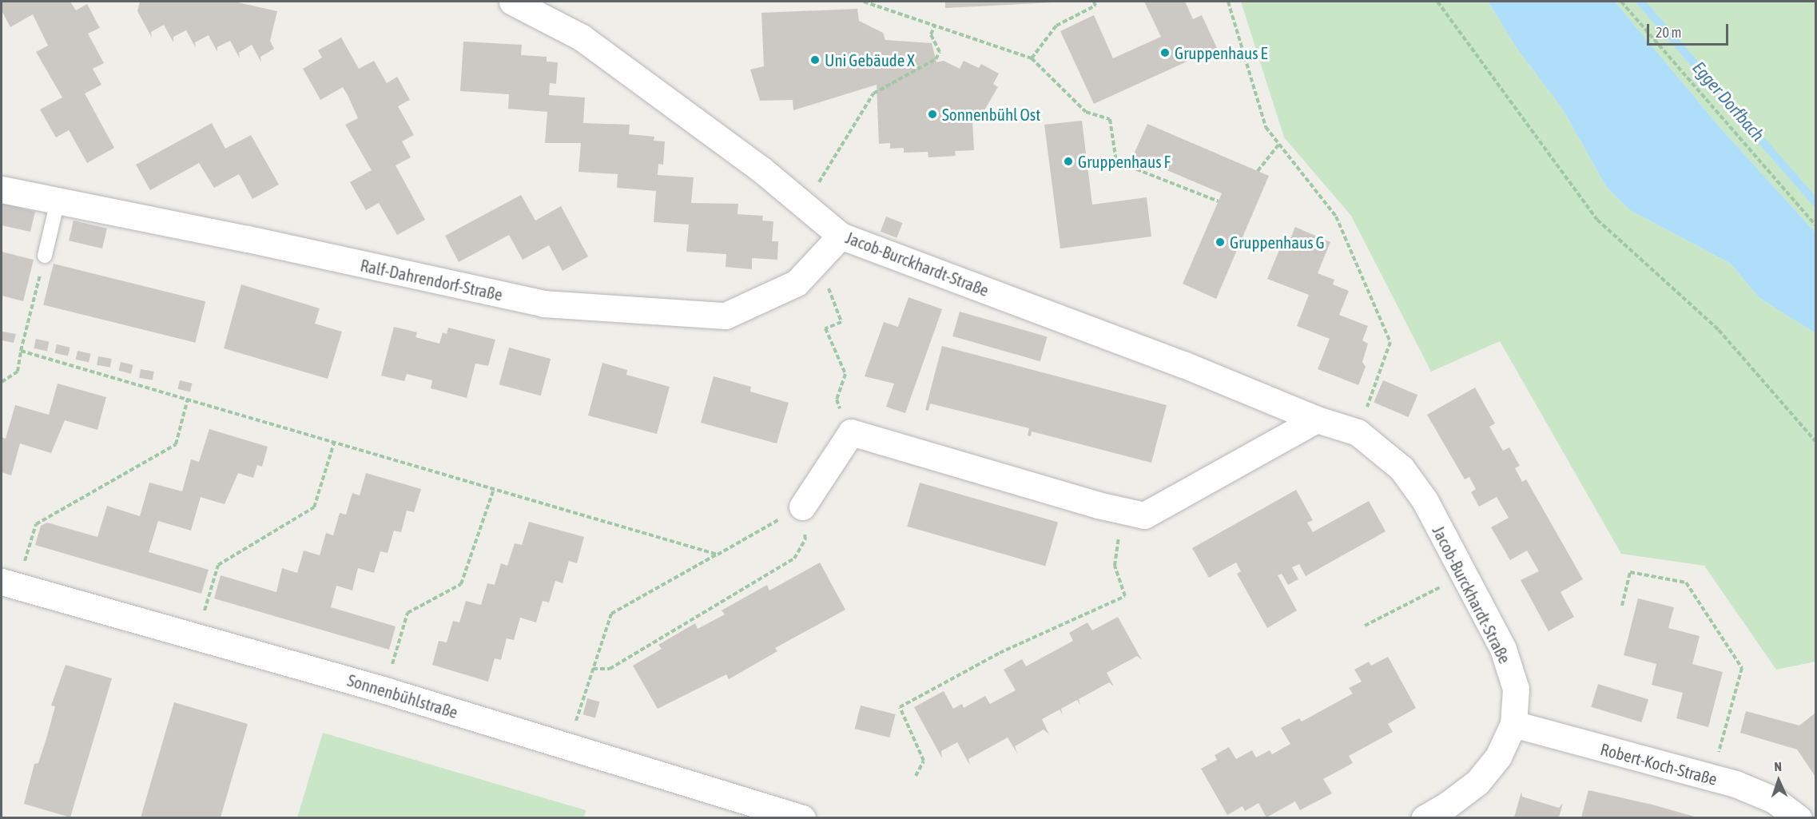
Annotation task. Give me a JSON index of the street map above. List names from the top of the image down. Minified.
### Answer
{"streets":{"street":["Jacob-Burckhardt-Straße","Ralf-Dahrendorf-Straße","Sonnenbühlstraße","Robert-Koch-Straße"]},"crossings":[["Jacob-Burckhardt-Straße","Ralf-Dahrendorf-Straße"],["Jacob-Burckhardt-Straße","Robert-Koch-Straße"]],"water":["Egger Dorfbach"],"places":["Gruppenhaus E","Uni Gebäude X","Sonnenbühl Ost","Gruppenhaus F","Gruppenhaus G"],"scale_bar":"20 m","north":"top"}
